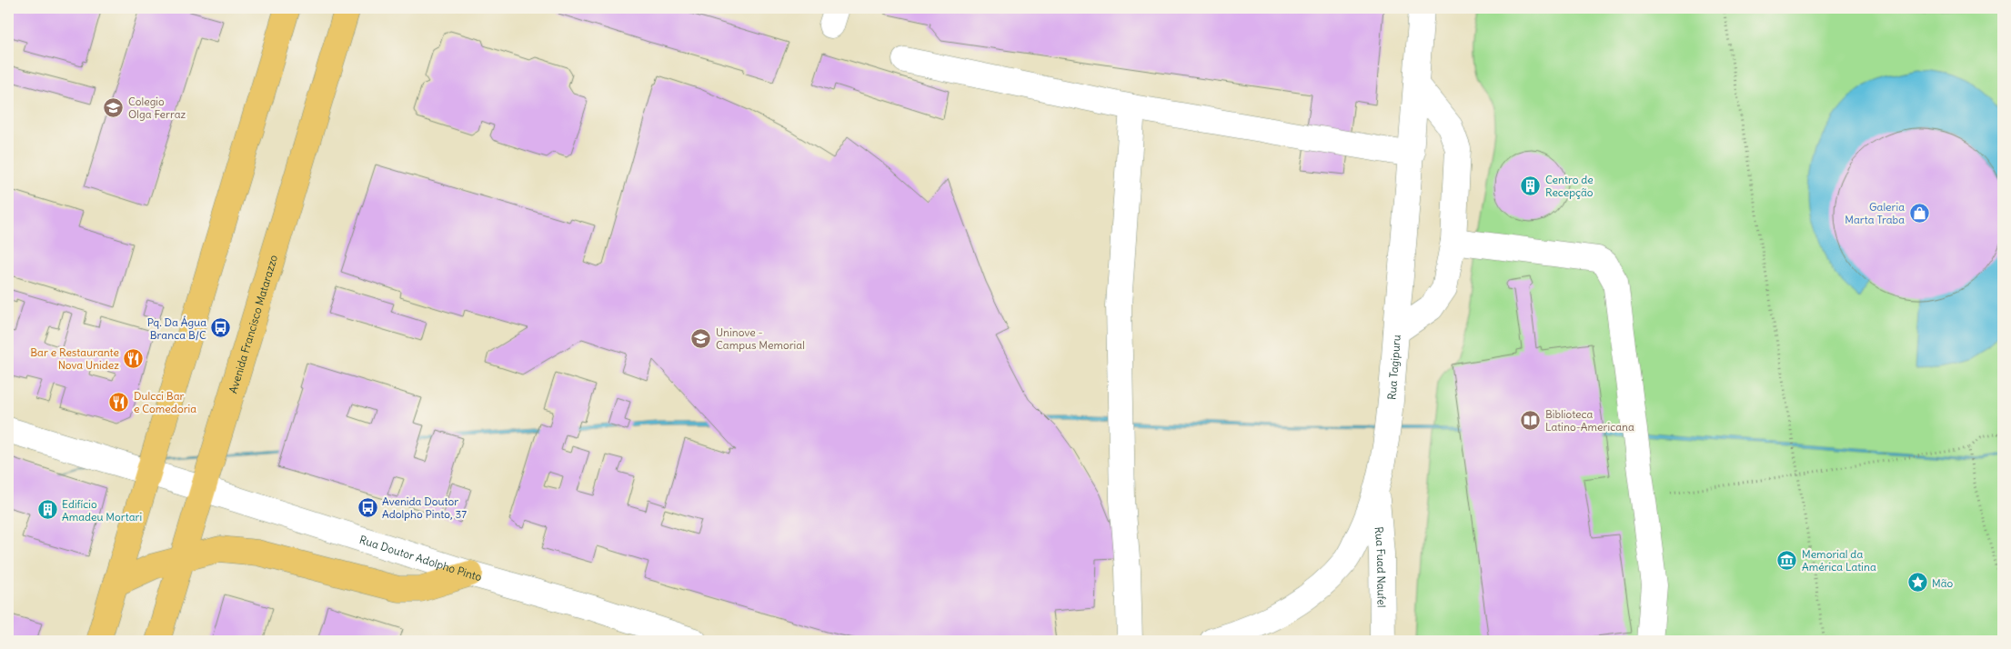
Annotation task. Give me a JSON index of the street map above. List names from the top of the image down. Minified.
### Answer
{"streets":{"main road":["Avenida Francisco Matarazzo"],"street":["Rua Tagipuru","Rua Doutor Adolpho Pinto","Rua Fuad Naufel"]},"crossings":[["Avenida Francisco Matarazzo","Rua Doutor Adolpho Pinto"],["Rua Tagipuru","Rua Fuad Naufel"]],"places":{"school or university":["Colegio Olga Ferraz","Uninove - Campus Memorial"],"building":["Centro de Recepção","Edifício Amadeu Mortari"],"shop":["Galeria Marta Traba"],"bus stop":["Pq. Da Água Branca B/C","Avenida Doutor Adolpho Pinto, 37"],"restaurant":["Bar e Restaurante Nova Unidez","Dulcci Bar e Comedoria"],"library":["Biblioteca Latino-Americana"],"museum":["Memorial da América Latina"],"place":["Mão"]}}
